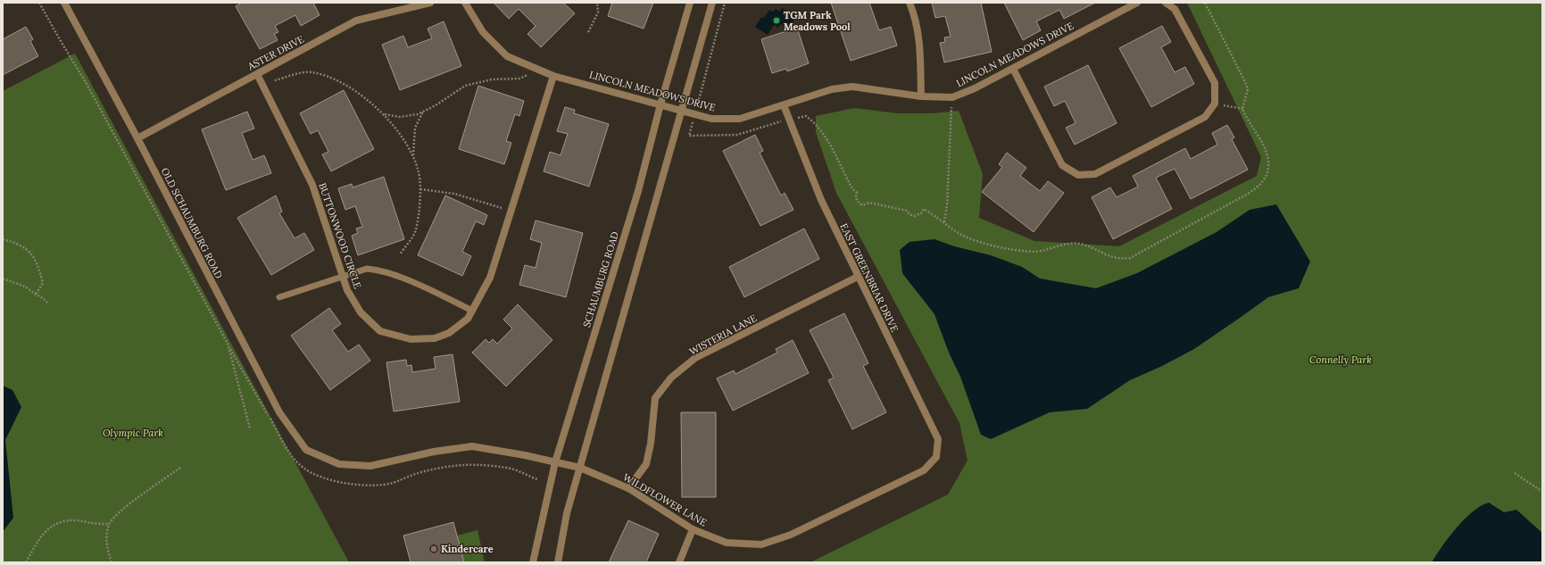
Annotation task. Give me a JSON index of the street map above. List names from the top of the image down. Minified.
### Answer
{"streets":{"street":["ASTER DRIVE","LINCOLN MEADOWS DRIVE","OLD SCHAUMBURG ROAD","BUTTONWOOD CIRCLE","EAST GREENBRIAR DRIVE","SCHAUMBURG ROAD","WISTERIA LANE","WILDFLOWER LANE"]},"crossings":[["ASTER DRIVE","OLD SCHAUMBURG ROAD"],["ASTER DRIVE","BUTTONWOOD CIRCLE"],["LINCOLN MEADOWS DRIVE","BUTTONWOOD CIRCLE"],["LINCOLN MEADOWS DRIVE","EAST GREENBRIAR DRIVE"],["LINCOLN MEADOWS DRIVE","SCHAUMBURG ROAD"],["OLD SCHAUMBURG ROAD","WILDFLOWER LANE"],["EAST GREENBRIAR DRIVE","WISTERIA LANE"],["EAST GREENBRIAR DRIVE","WILDFLOWER LANE"],["SCHAUMBURG ROAD","WILDFLOWER LANE"],["WISTERIA LANE","WILDFLOWER LANE"]],"parks":["Connelly Park","Olympic Park"],"places":["TGM Park Meadows Pool","Kindercare"]}
